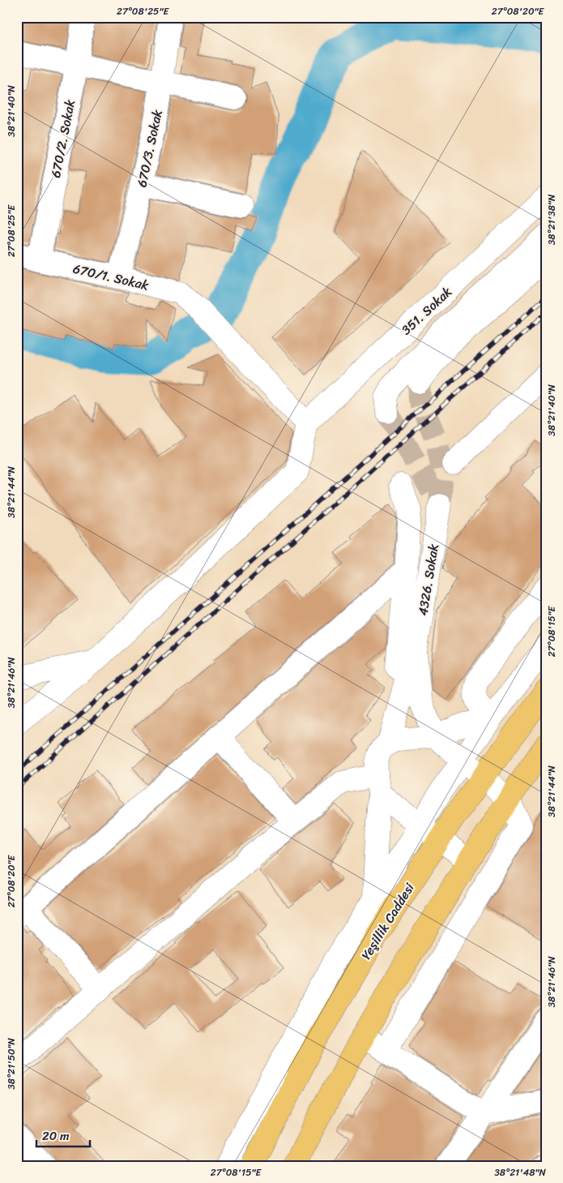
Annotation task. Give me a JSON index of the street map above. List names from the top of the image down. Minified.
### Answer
{"streets":{"highway":["Yeşillik Caddesi"],"street":["670/2. Sokak","670/3. Sokak","670/1. Sokak","351. Sokak","4326. Sokak"]},"crossings":[["670/2. Sokak","670/1. Sokak"],["670/3. Sokak","670/1. Sokak"],["670/1. Sokak","351. Sokak"]],"scale_bar":"20 m","coordinates":["27°08'25\"E","27°08'20\"E","38°21'40\"N","38°21'38\"N","38°21'44\"N","27°08'15\"E","38°21'46\"N","38°21'50\"N","38°21'48\"N"]}
